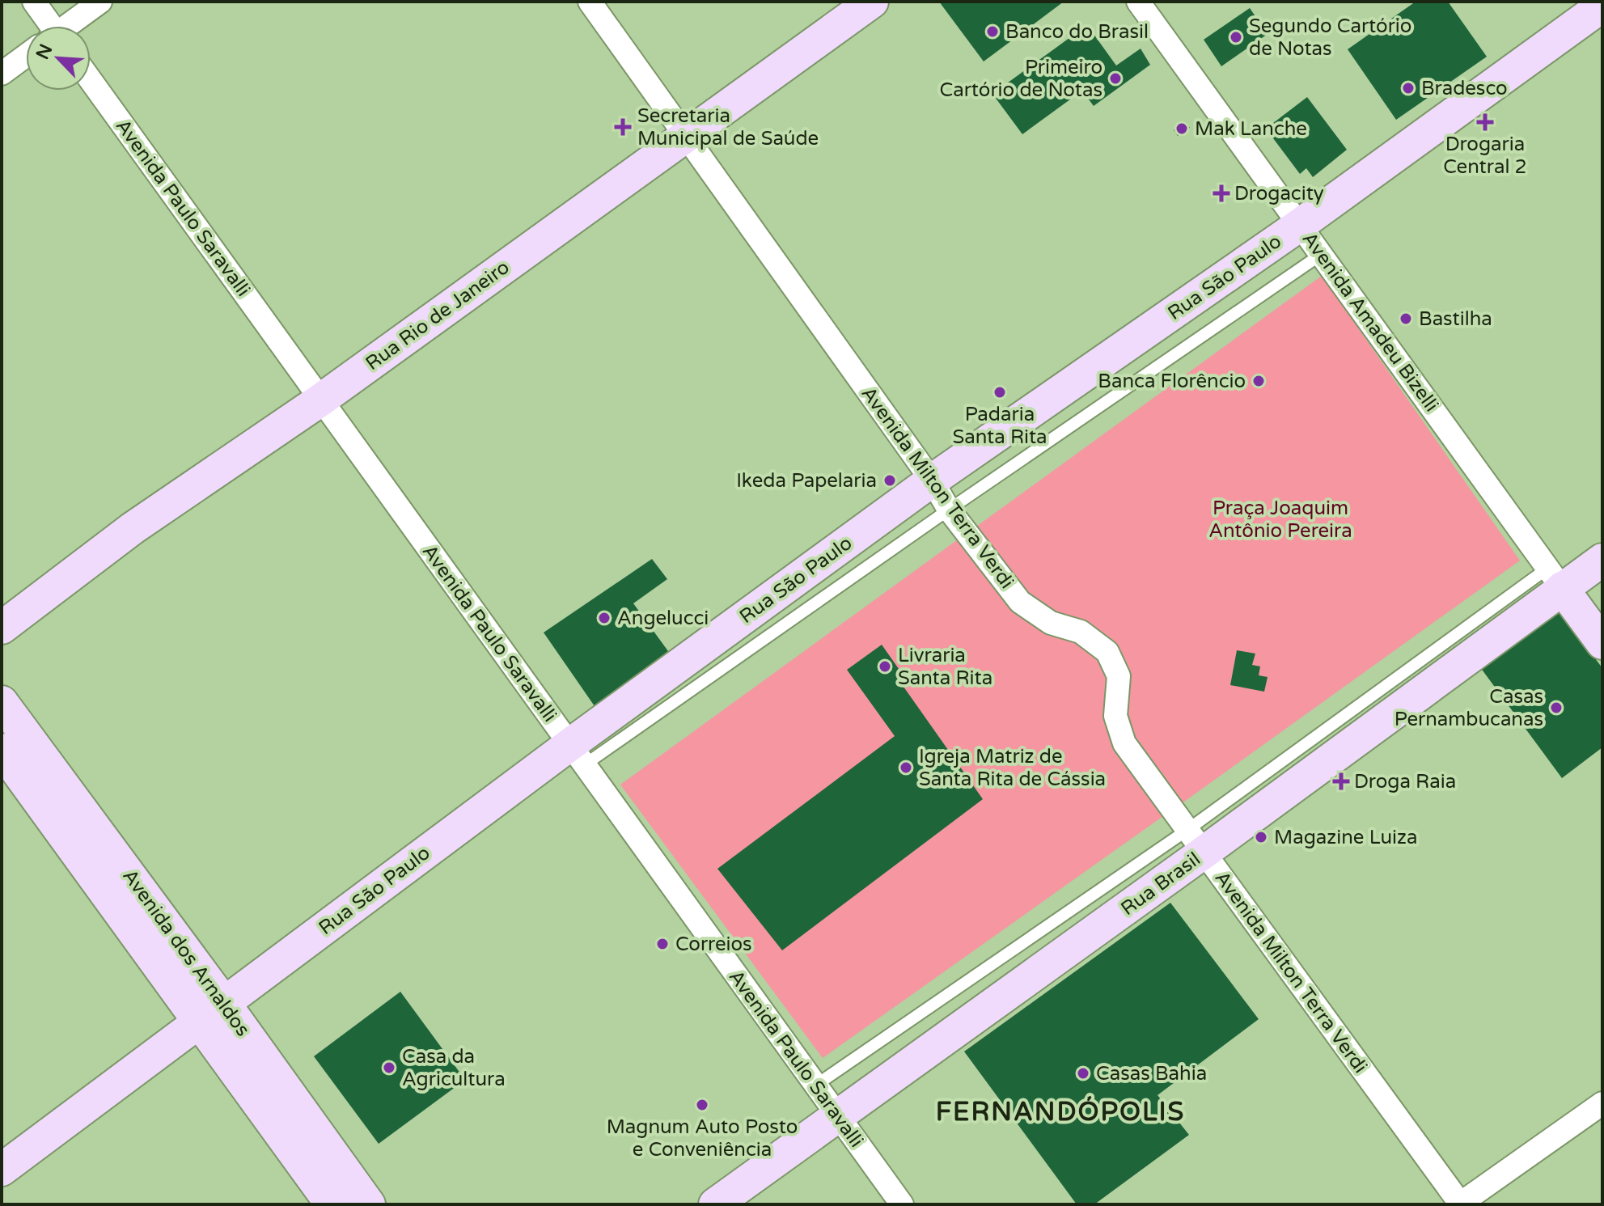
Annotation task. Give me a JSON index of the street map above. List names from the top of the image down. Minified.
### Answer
{"streets":{"main road":["Rua São Paulo","Rua Rio de Janeiro","Avenida Amadeu Bizelli","Rua Brasil","Avenida dos Arnaldos"],"street":["Avenida Paulo Saravalli","Avenida Milton Terra Verdi"]},"crossings":[["Avenida Paulo Saravalli","Rua São Paulo"],["Avenida Paulo Saravalli","Rua Rio de Janeiro"],["Avenida Paulo Saravalli","Rua Brasil"],["Rua São Paulo","Avenida Amadeu Bizelli"],["Rua São Paulo","Avenida Milton Terra Verdi"],["Rua São Paulo","Avenida dos Arnaldos"],["Rua Rio de Janeiro","Avenida Milton Terra Verdi"],["Avenida Amadeu Bizelli","Rua Brasil"],["Avenida Milton Terra Verdi","Rua Brasil"]],"districts":["FERNANDÓPOLIS"],"parks":["Praça Joaquim Antônio Pereira"],"places":{"other":["Banco do Brasil","Segundo Cartório de Notas","Primeiro Cartório de Notas","Bradesco","Mak Lanche","Bastilha","Banca Florêncio","Padaria Santa Rita","Ikeda Papelaria","Angelucci","Livraria Santa Rita","Casas Pernambucanas","Igreja Matriz de Santa Rita de Cássia","Magazine Luiza","Correios","Casa da Agricultura","Casas Bahia","Magnum Auto Posto e Conveniência"],"health":["Drogaria Central 2","Secretaria Municipal de Saúde","Drogacity","Droga Raia"]},"north":"top left"}
